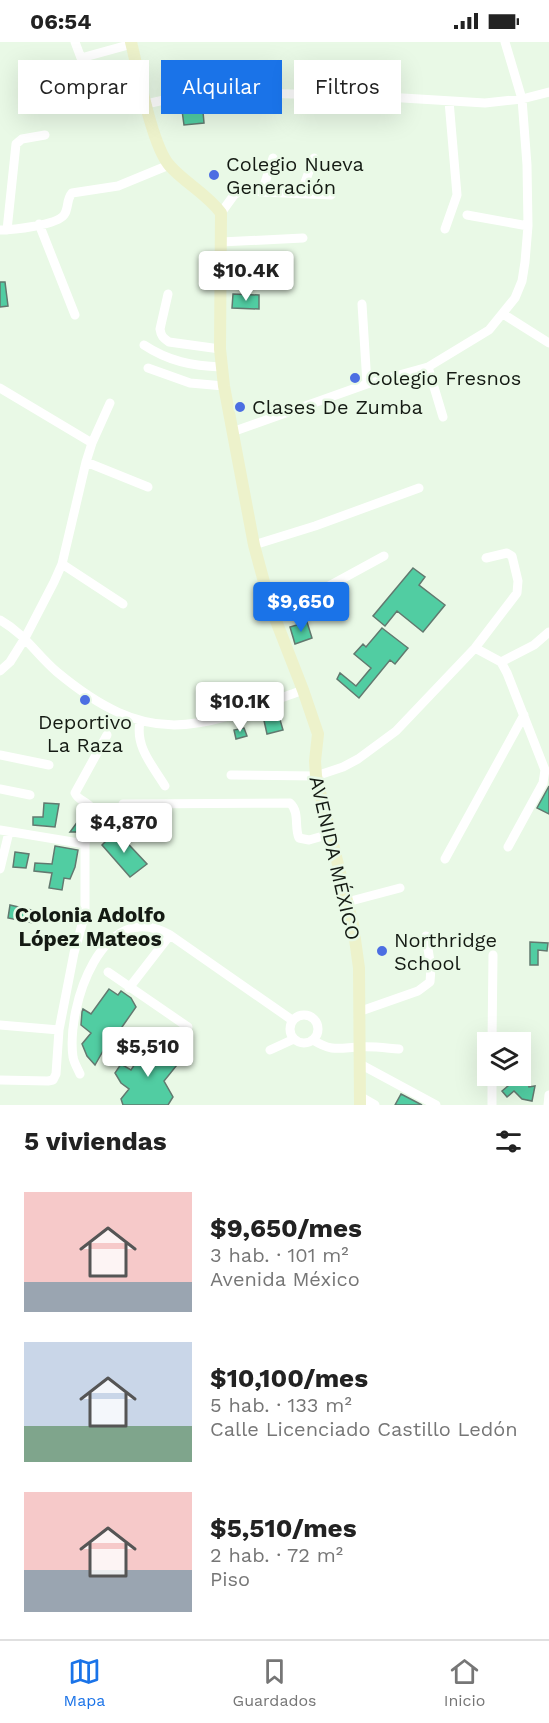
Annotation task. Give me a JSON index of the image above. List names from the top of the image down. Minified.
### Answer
{"streets":{"main road":["AVENIDA MÉXICO"]},"districts":["Colonia Adolfo López Mateos"],"places":["Colegio Nueva Generación","Colegio Fresnos","Clases De Zumba","Deportivo La Raza","Northridge School"],"page":{"status":"06:54","chip":["Comprar","Alquilar","Filtros"],"price":["$10.4K","$9,650","$10.1K","$4,870","$5,510"],"heading":"5 viviendas","list":[{"name":"$9,650/mes","note":"3 hab. · 101 m² · Avenida México"},{"name":"$10,100/mes","note":"5 hab. · 133 m² · Calle Licenciado Castillo Ledón"},{"name":"$5,510/mes","note":"2 hab. · 72 m² · Piso"}],"tabs":["Mapa","Guardados","Inicio"]}}
